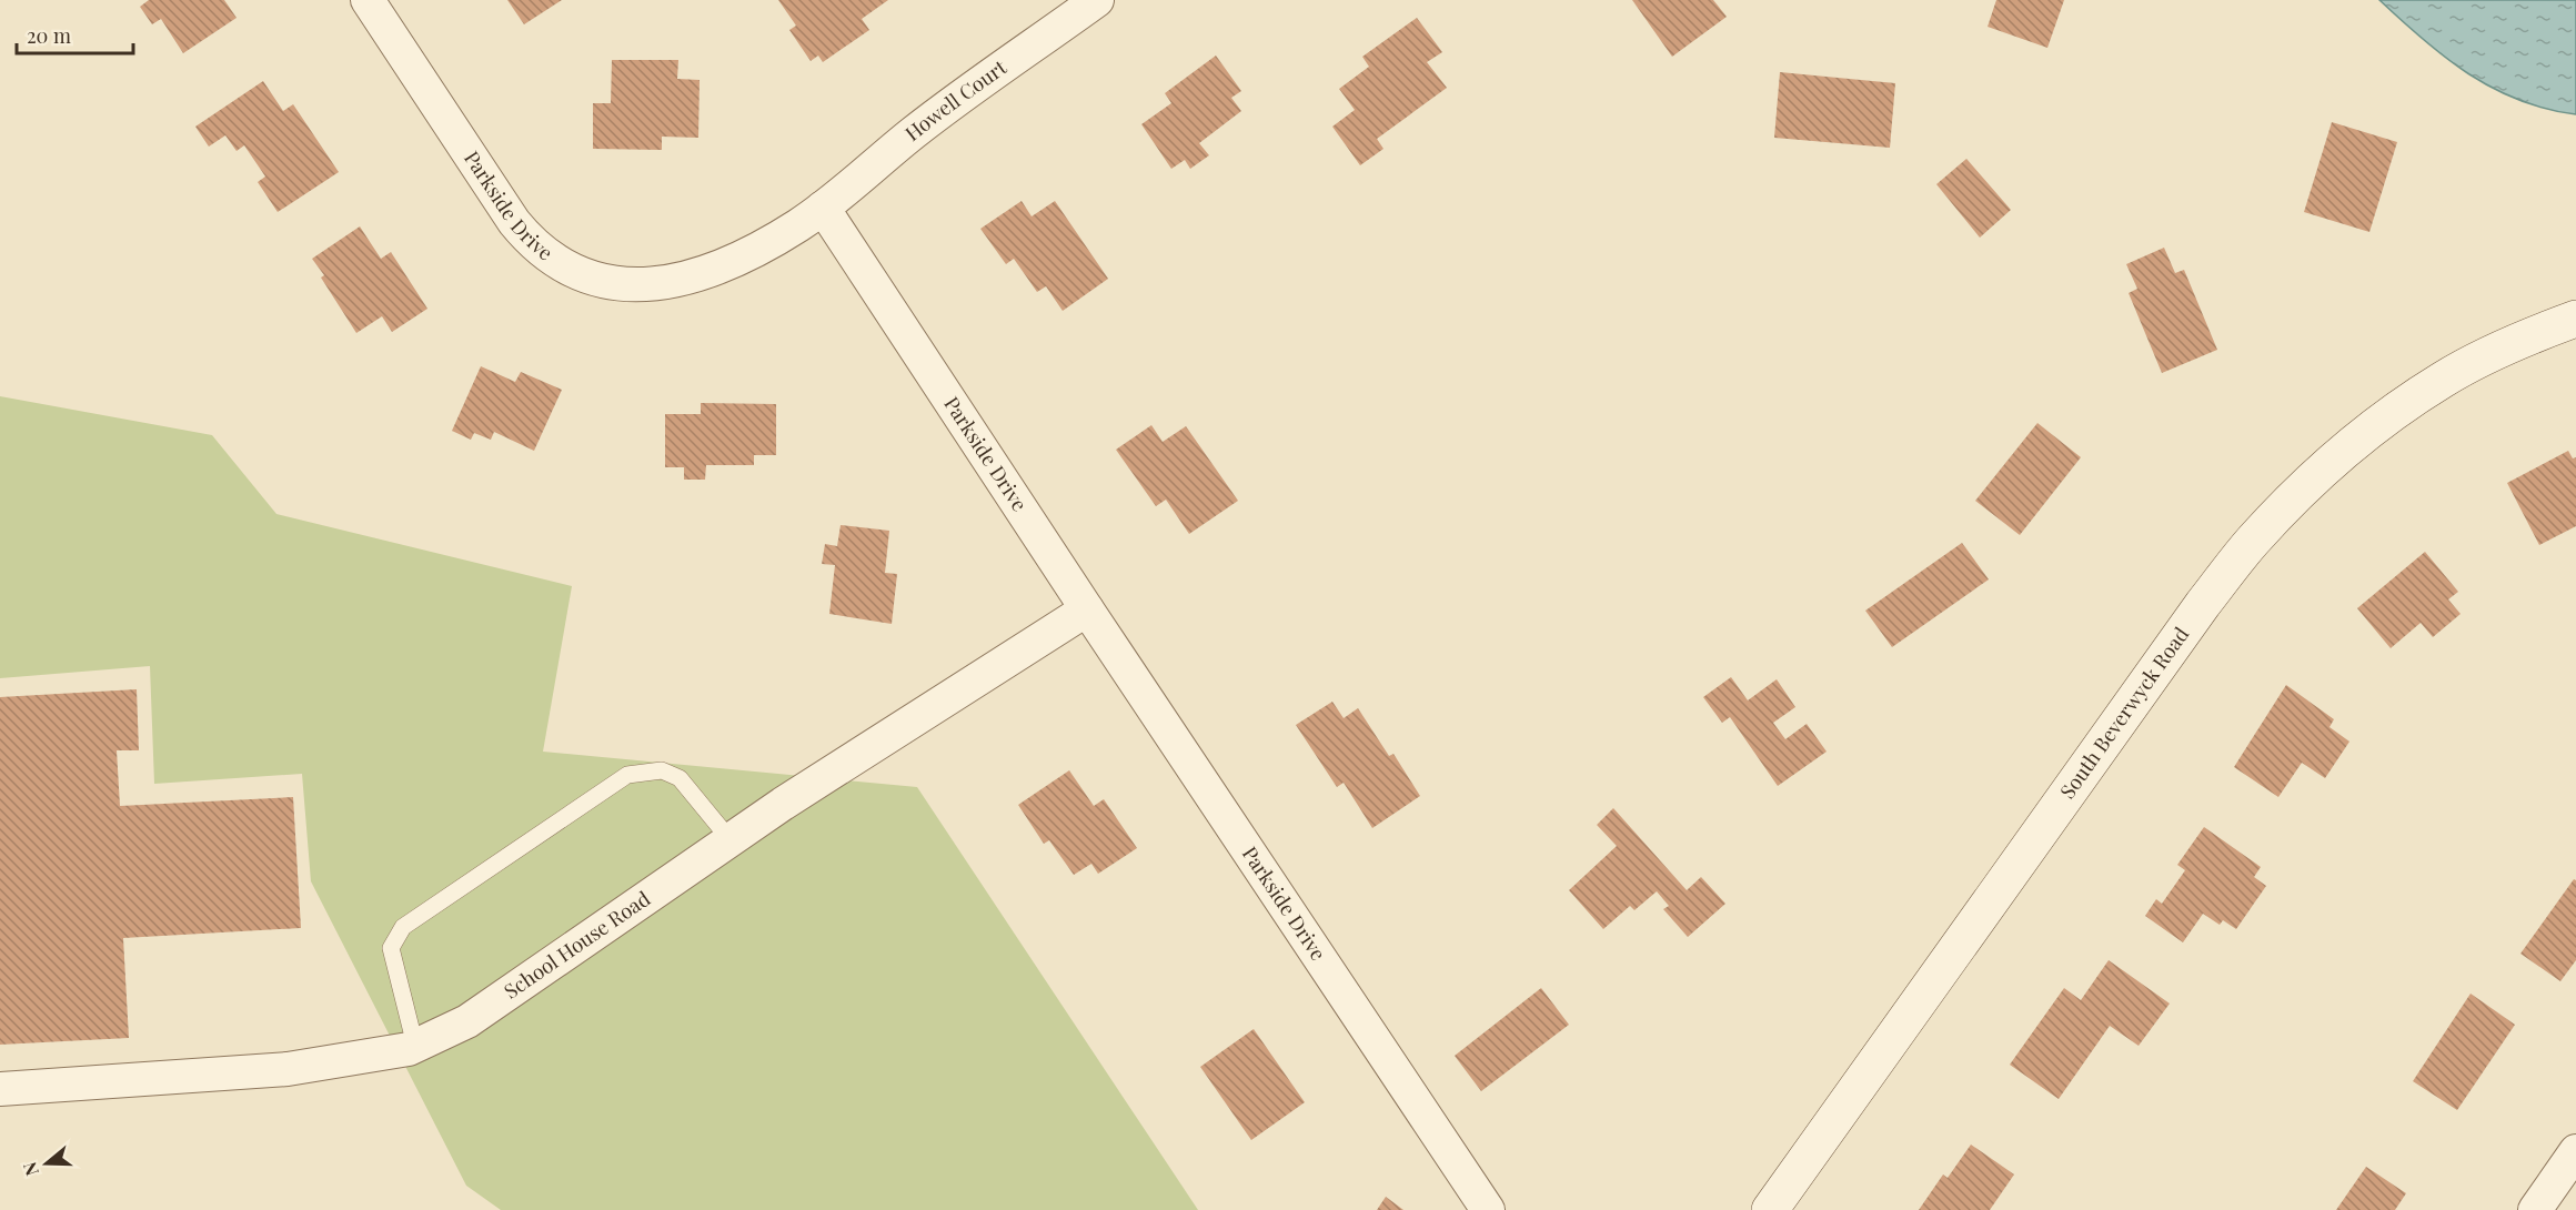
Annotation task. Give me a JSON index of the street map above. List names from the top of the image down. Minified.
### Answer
{"streets":{"main road":["South Beverwyck Road"],"street":["Howell Court","Parkside Drive","School House Road"]},"crossings":[["Howell Court","Parkside Drive"],["Parkside Drive","School House Road"]],"scale_bar":"20 m","north":"left"}
